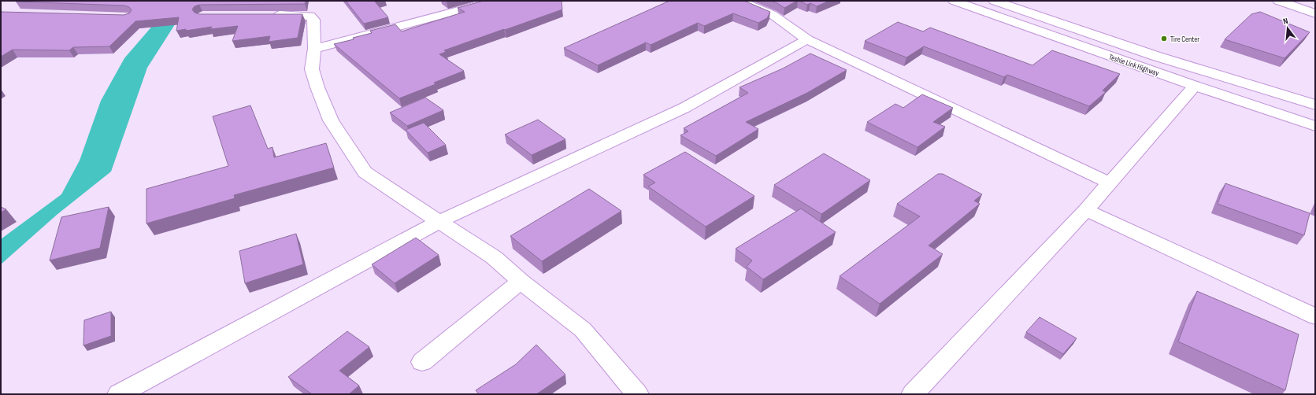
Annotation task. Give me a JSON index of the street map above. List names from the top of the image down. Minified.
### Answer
{"streets":{"street":["Teshie Link Highway"]},"places":["Tire Center"],"north":"top"}
